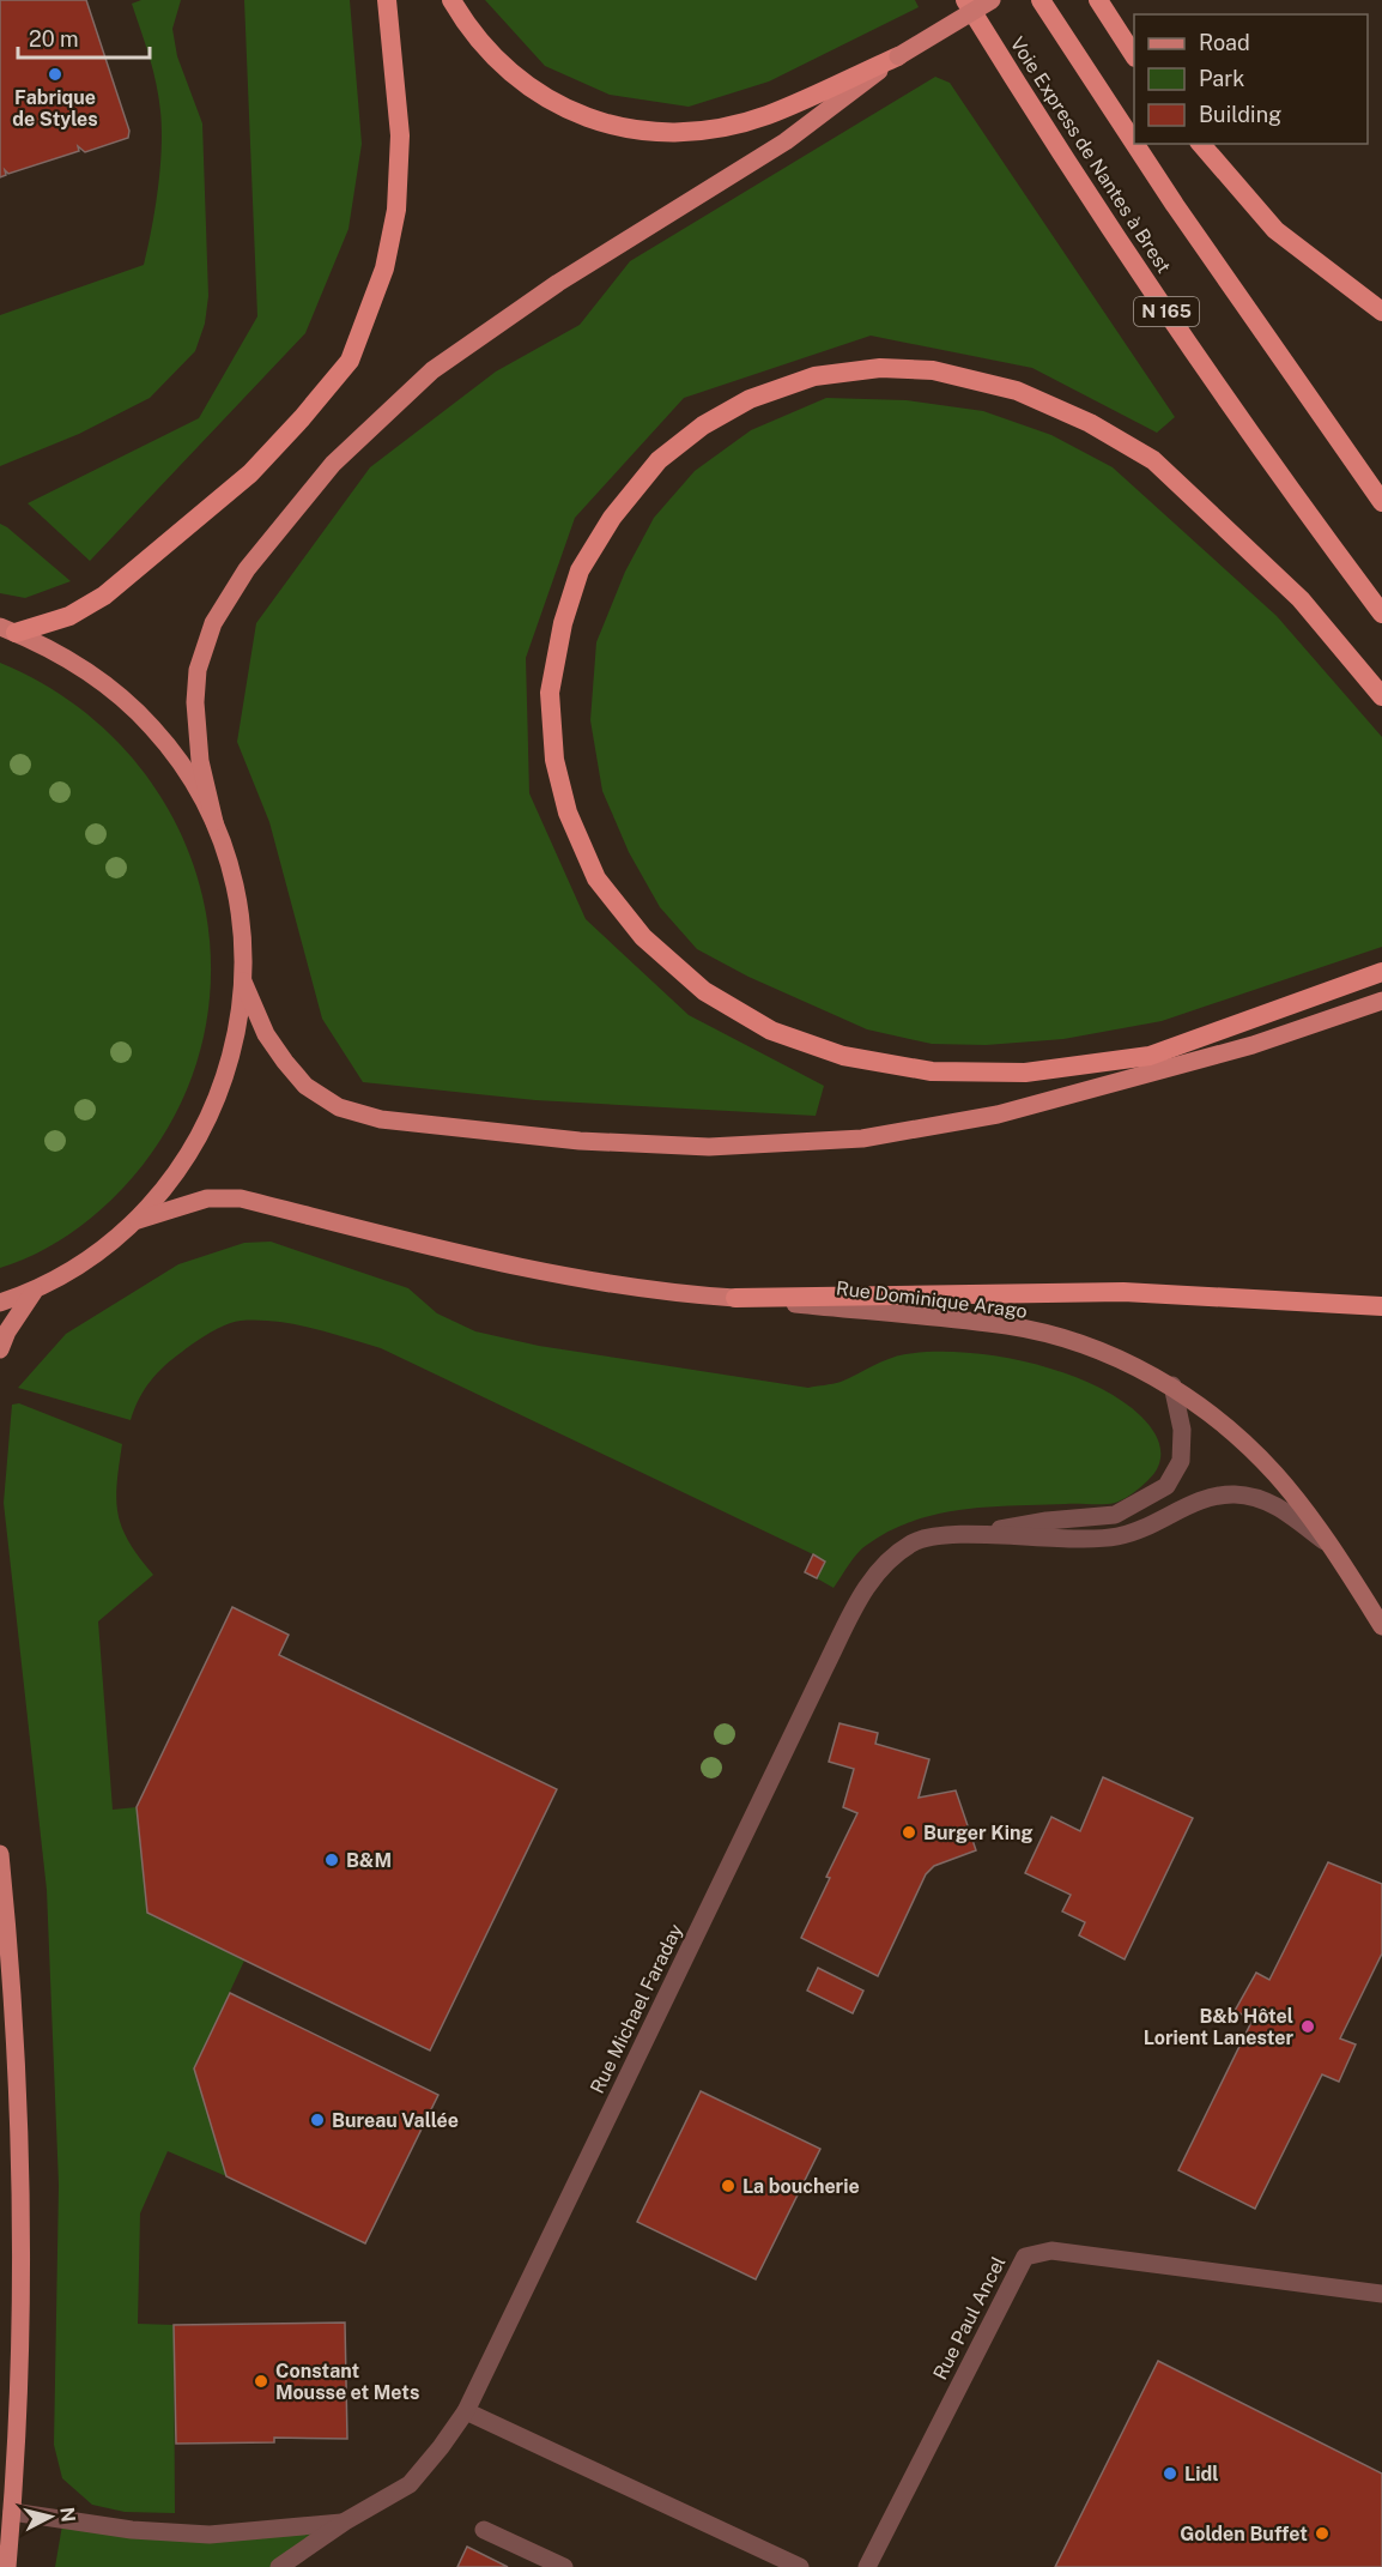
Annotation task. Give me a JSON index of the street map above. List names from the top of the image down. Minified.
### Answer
{"streets":{"highway":["Voie Express de Nantes à Brest","N 165"],"main road":["Rue Dominique Arago"],"street":["Rue Michael Faraday","Rue Paul Ancel"]},"crossings":[["Rue Dominique Arago","Rue Michael Faraday"]],"places":["Fabrique de Styles","Burger King","B&M","B&b Hôtel Lorient Lanester","Bureau Vallée","La boucherie","Constant Mousse et Mets","Lidl","Golden Buffet"],"legend":["Road","Park","Building"],"scale_bar":"20 m","north":"right"}
